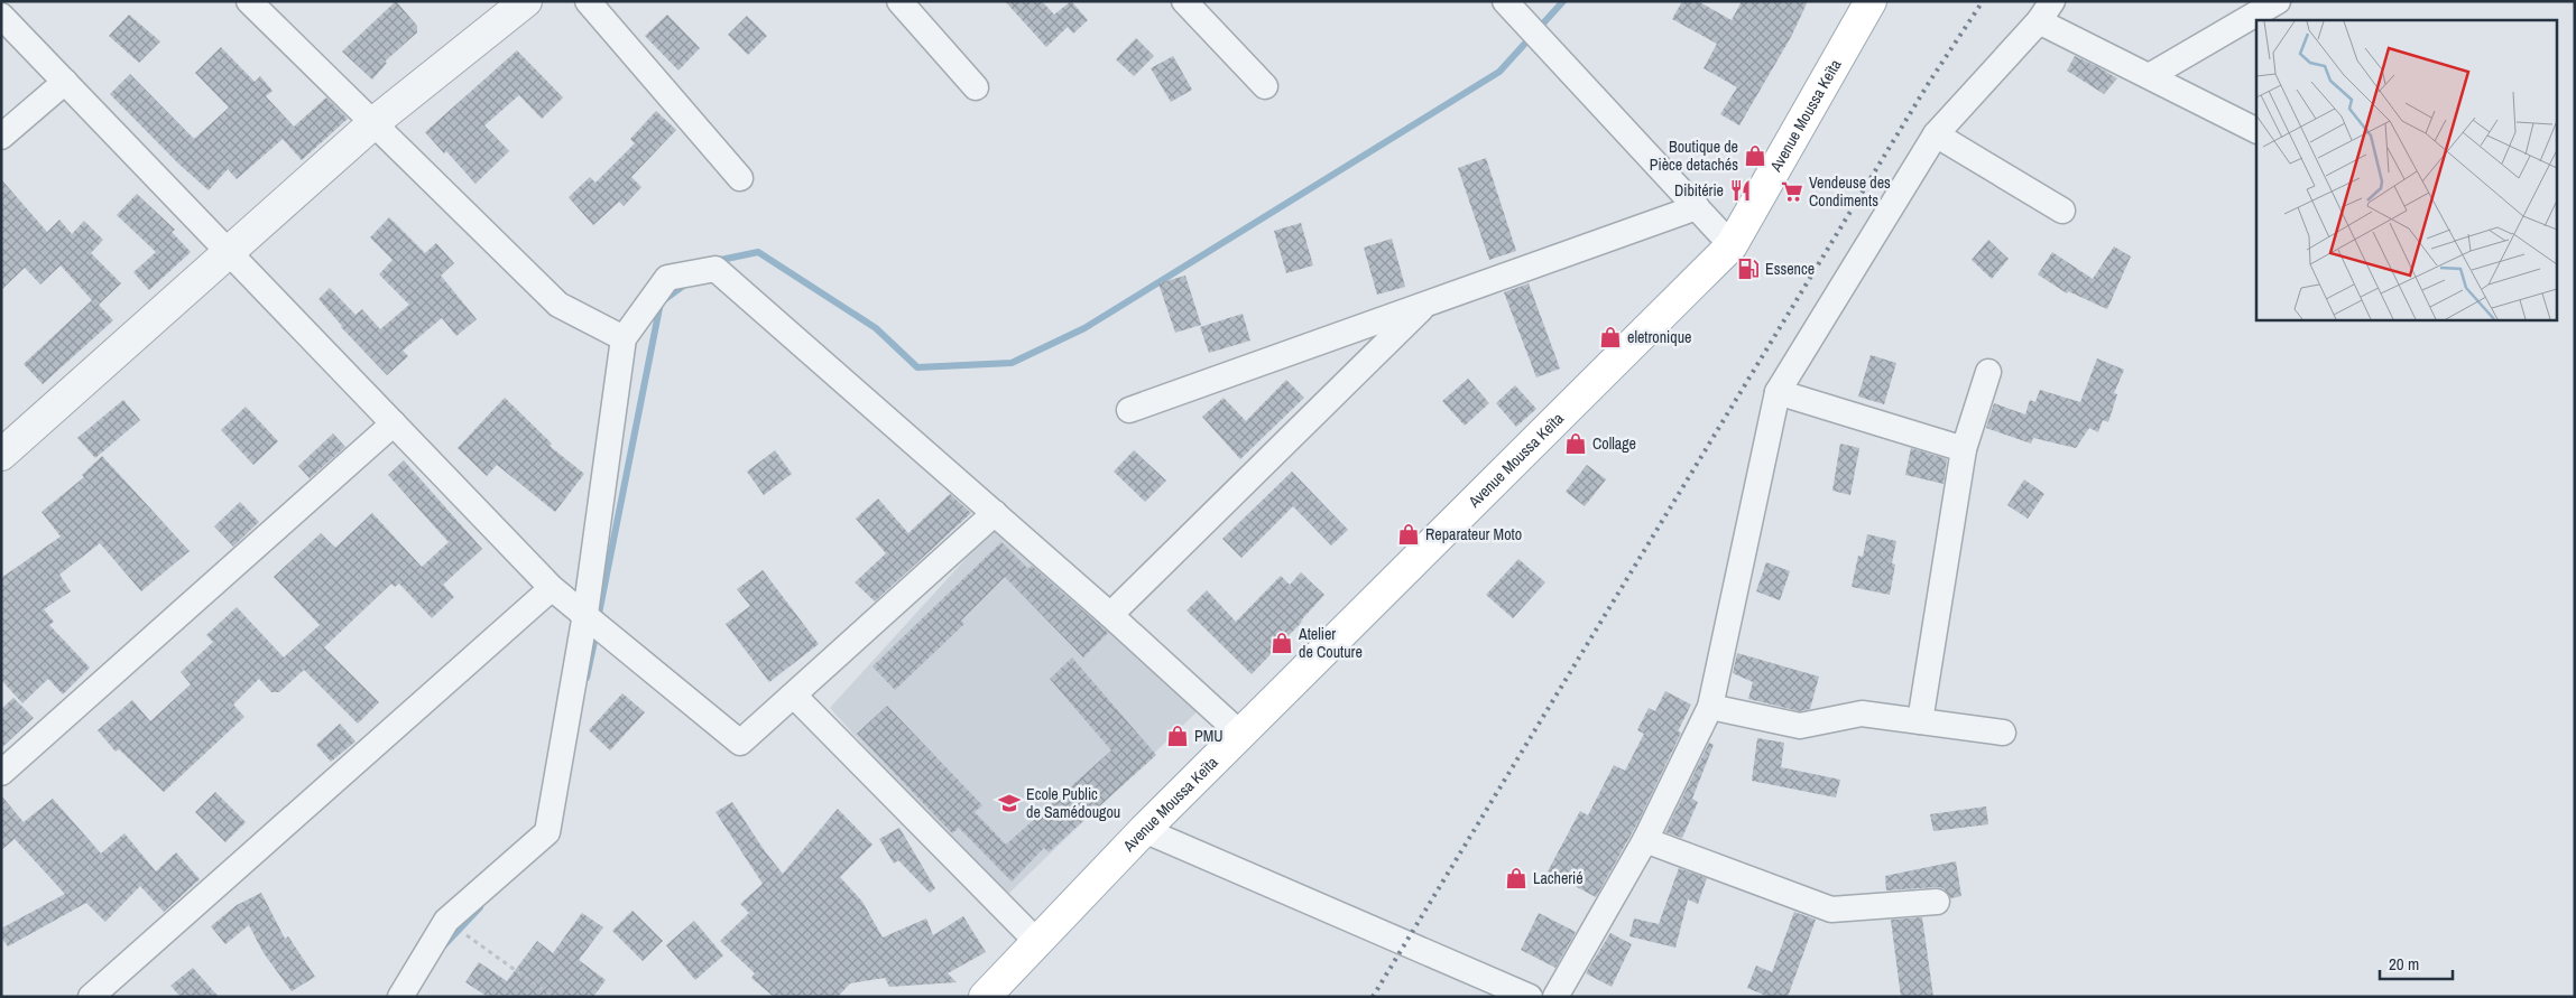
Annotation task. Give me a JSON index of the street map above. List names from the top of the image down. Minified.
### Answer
{"streets":{"main road":["Avenue Moussa Keïta"]},"places":{"shop":["Boutique de Pièce detachés","eletronique","Collage","Reparateur Moto","Atelier de Couture","PMU","Lacherié"],"restaurant":["Dibitérie"],"supermarket":["Vendeuse des Condiments"],"fuel station":["Essence"],"school or university":["Ecole Public de Samédougou"]},"scale_bar":"20 m"}
